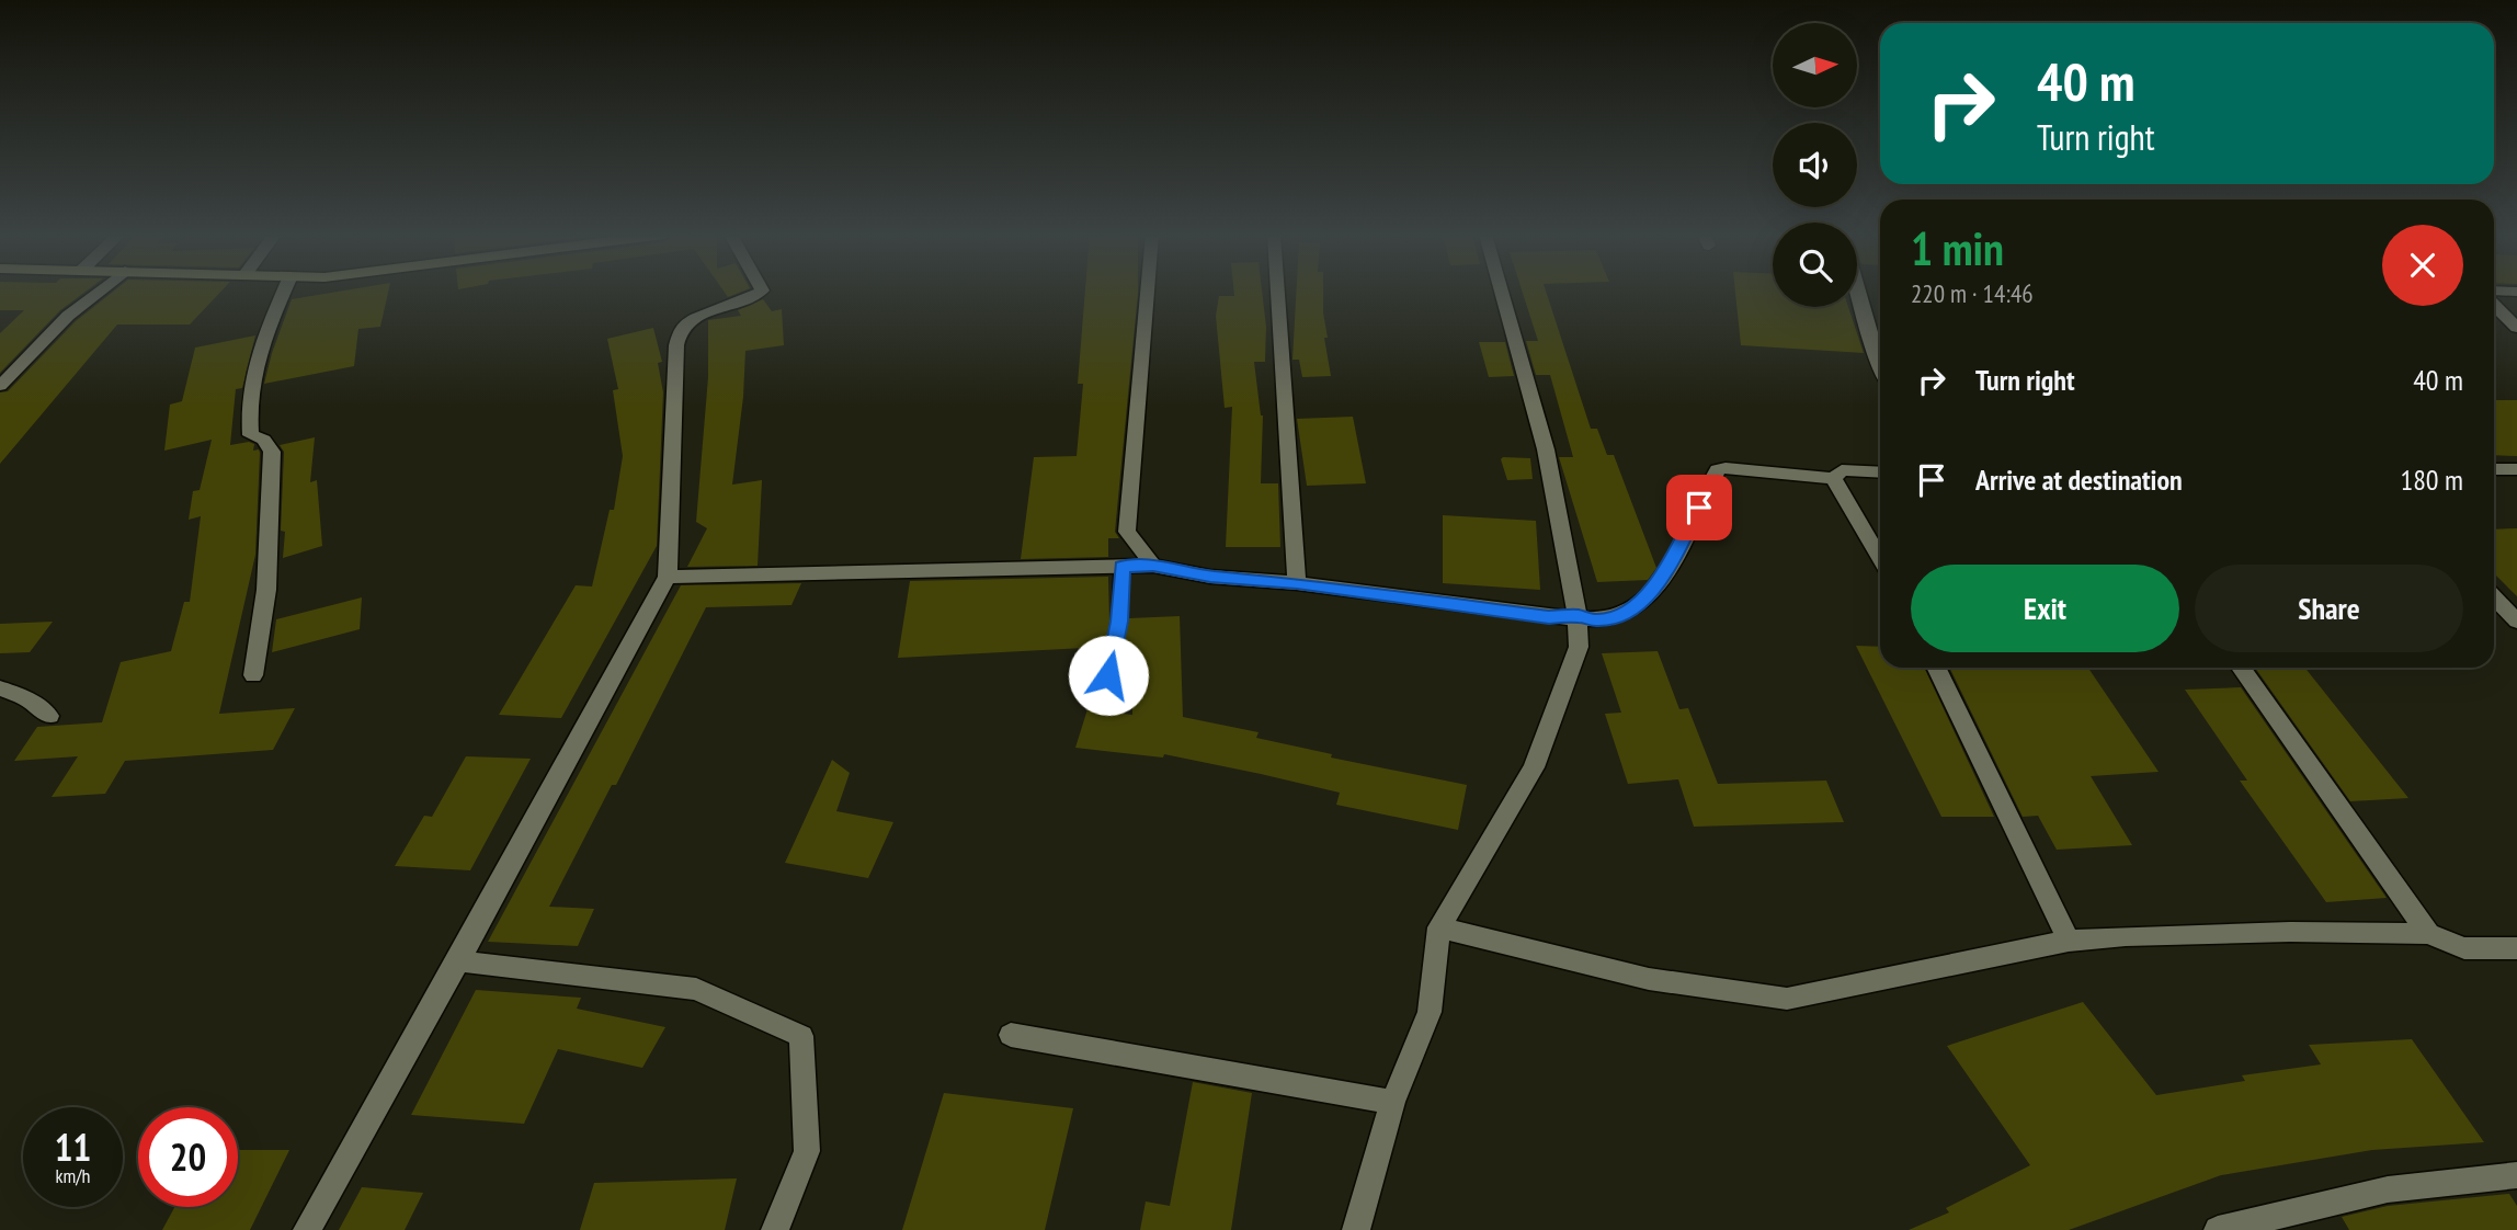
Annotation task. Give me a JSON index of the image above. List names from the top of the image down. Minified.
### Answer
{"north":"right","page":{"turn":["40 m","Turn right"],"heading":["1 min","220 m · 14:46"],"list":[{"name":"Turn right","value":"40 m"},{"name":"Arrive at destination","value":"180 m"}],"buttons":["Exit","Share"],"speed":"11 km/h","limit":"20"}}
